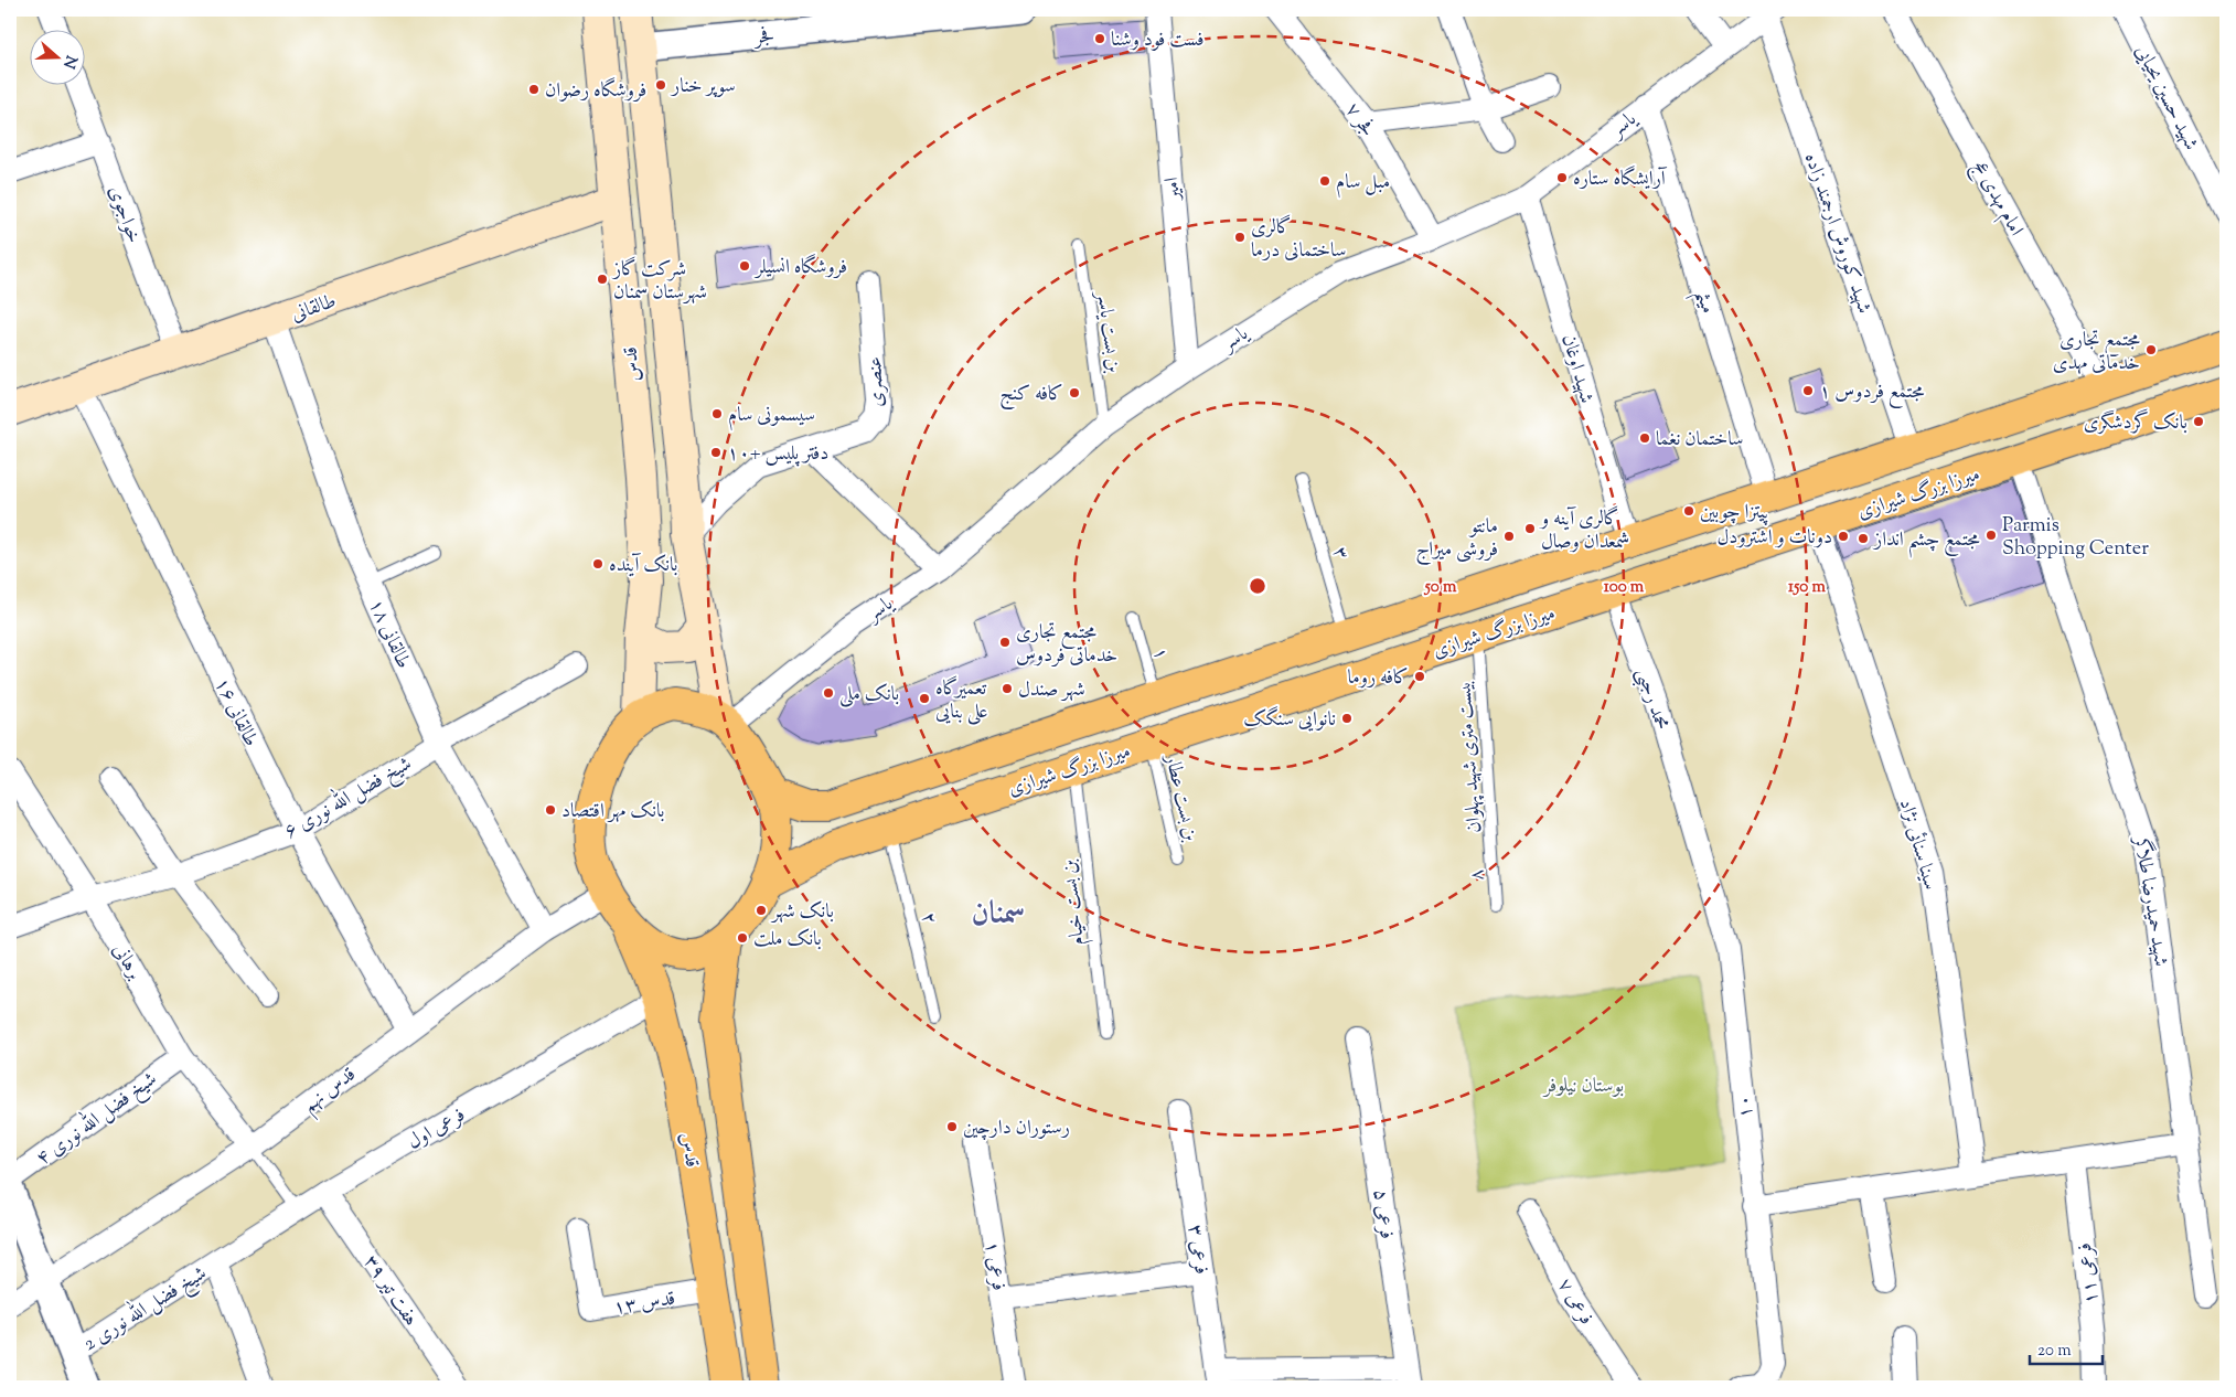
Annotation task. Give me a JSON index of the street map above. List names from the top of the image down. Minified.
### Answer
{"streets":{"main road":["طالقانی","قدس","میرزا بزرگ شیرازی"],"street":["فجر","شهید حسین یحیایی","فجر ۷","یاسر","امیر","امام مهدی عج","خواجوی","شهید کوروش ارجمند زاده","میثم","شهید اوغان","عنصری","طالقانی ۱۸","محمد رجبی","طالقانی ۱۶","شیخ فضل الله نوری ۶","سینا سنائی نژاد","شهید حمیدرضا طلاگر","برهانی","قدس نهم","۱۰","شیخ فضل الله نوری ۴","فرعی اول","فرعی ۵","فرعی ۳","فرعی ۱","فرعی ۱۱","هفت تیر ۳۹","فرعی ۷","قدس ۱۳","شیخ فضل الله نوری 2"],"lane":["بن بست یاسر","۳","۱","بیست متری شهید پهلوان","بن بست عطار","۸","بن بست خیام","۲"]},"crossings":[["فجر","قدس"],["فجر ۷","یاسر"],["یاسر","امیر"],["یاسر","شهید کوروش ارجمند زاده"],["یاسر","میثم"],["یاسر","بن بست یاسر"],["یاسر","قدس"],["یاسر","شهید اوغان"],["امام مهدی عج","میرزا بزرگ شیرازی"],["خواجوی","طالقانی"],["شهید کوروش ارجمند زاده","میرزا بزرگ شیرازی"],["میثم","میرزا بزرگ شیرازی"],["طالقانی","قدس"],["طالقانی","طالقانی ۱۸"],["طالقانی","طالقانی ۱۶"],["قدس","عنصری"],["قدس","فرعی اول"],["قدس","قدس ۱۳"],["شهید اوغان","میرزا بزرگ شیرازی"],["میرزا بزرگ شیرازی","۳"],["میرزا بزرگ شیرازی","۱"],["میرزا بزرگ شیرازی","محمد رجبی"],["میرزا بزرگ شیرازی","بیست متری شهید پهلوان"],["میرزا بزرگ شیرازی","بن بست عطار"],["میرزا بزرگ شیرازی","سینا سنائی نژاد"],["میرزا بزرگ شیرازی","شهید حمیدرضا طلاگر"],["میرزا بزرگ شیرازی","بن بست خیام"],["میرزا بزرگ شیرازی","۲"],["طالقانی ۱۸","شیخ فضل الله نوری ۶"],["طالقانی ۱۸","قدس نهم"],["محمد رجبی","۱۰"],["طالقانی ۱۶","شیخ فضل الله نوری ۶"],["طالقانی ۱۶","قدس نهم"],["بیست متری شهید پهلوان","۸"],["شیخ فضل الله نوری ۶","برهانی"],["برهانی","قدس نهم"],["برهانی","شیخ فضل الله نوری ۴"],["فرعی اول","هفت تیر ۳۹"],["فرعی اول","شیخ فضل الله نوری 2"]],"districts":["سمنان"],"parks":["بوستان نیلوفر"],"places":["فست فود وشنا","سوپر خنار","فروشگاه رضوان","آرایشگاه ستاره","مبل سام","گالری ساختمانی درما","فروشگاه انسیلر","شرکت گاز شهرستان سمنان","مجتمع تجاری خدماتی مهدی","مجتمع فردوس ۱","کافه کنج","سیسمونی سام","بانک گردشگری","ساختمان نغما","دفتر پلیس +۱۰","پیتزا چوبین","گالری آینه و شمعدان وصال","Parmis Shopping Center","مانتو فروشی میراج","دونات و اشترودل","مجتمع چشم انداز","بانک آینده","مجتمع تجاری خدماتی فردوس","کافه روما","شهر صندل","بانک ملی","تعمیرگاه علی بنایی","نانوایی سنگک","بانک مهر اقتصاد","بانک شهر","بانک ملت","رستوران دارچین"],"scale_bar":"20 m","north":"right","rings":["50 m","100 m","150 m"]}
